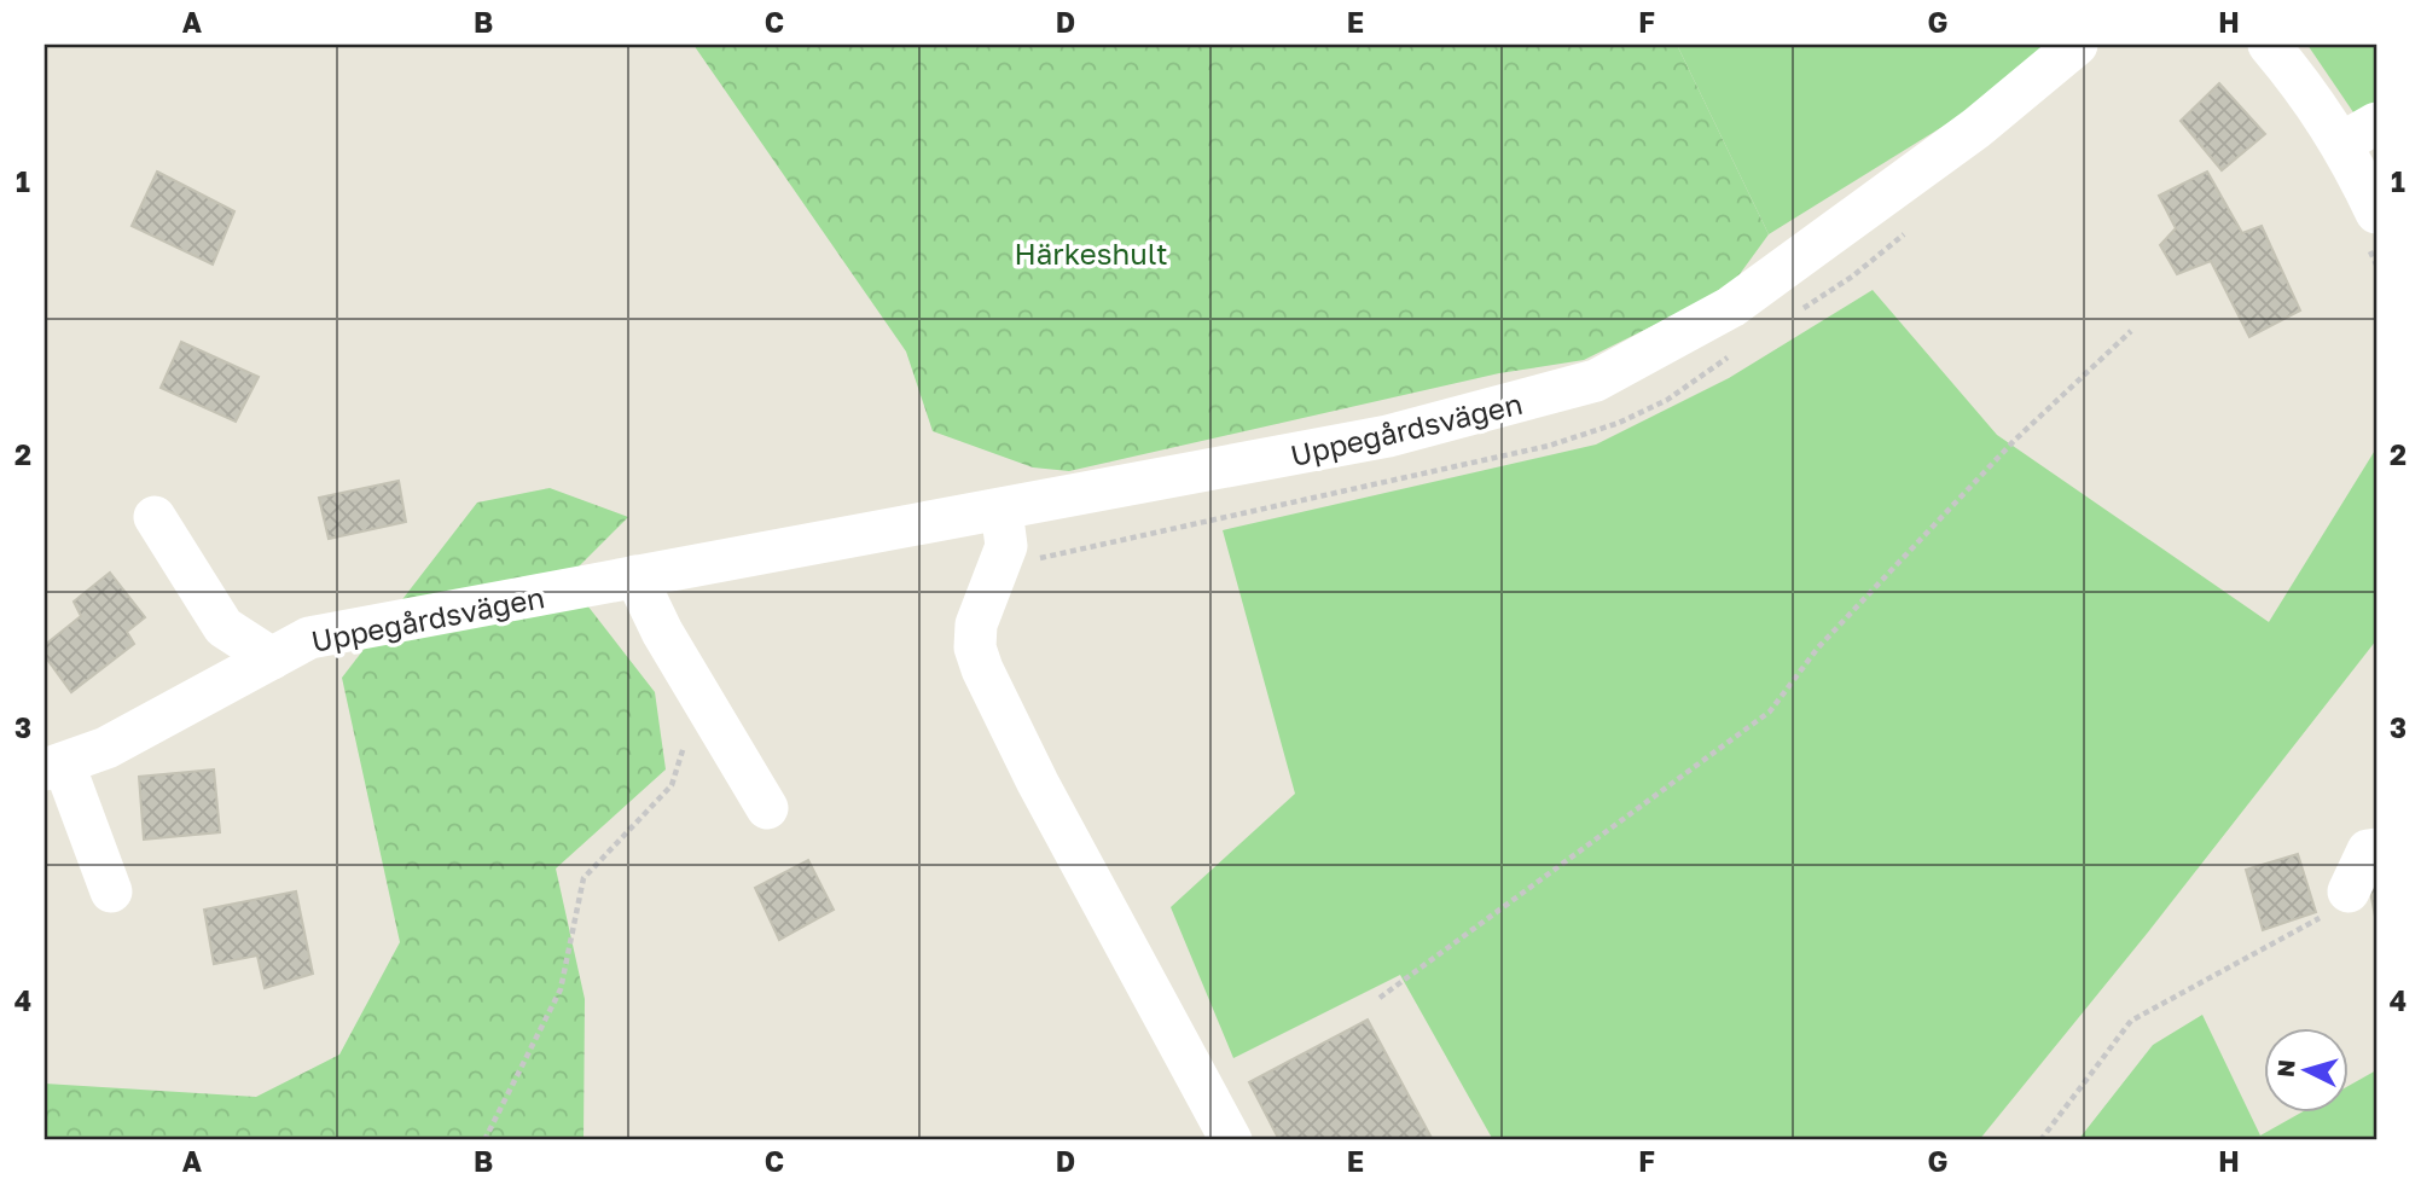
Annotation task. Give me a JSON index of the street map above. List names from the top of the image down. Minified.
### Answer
{"streets":{"street":["Uppegårdsvägen"]},"parks":["Härkeshult"],"north":"left","grid":{"columns":["A","B","C","D","E","F","G","H"],"rows":["1","2","3","4"]}}
